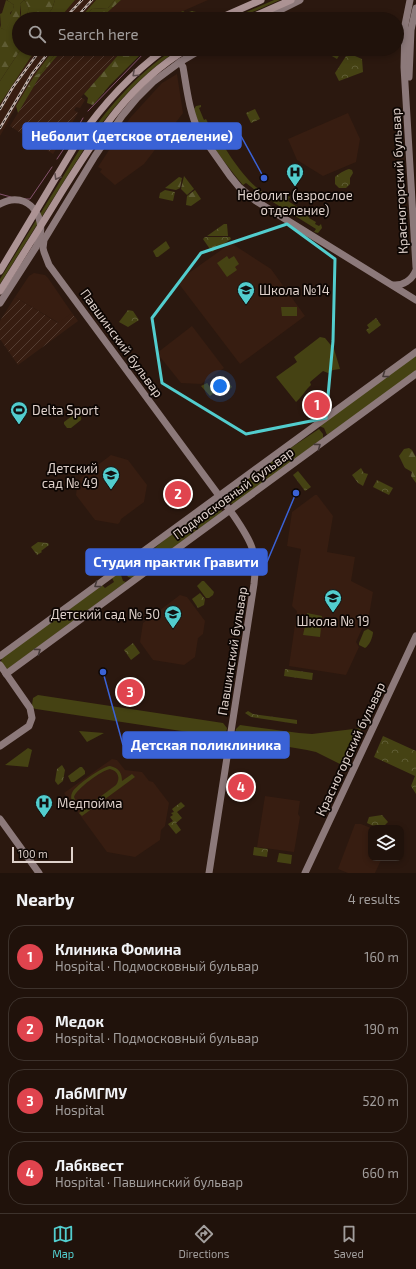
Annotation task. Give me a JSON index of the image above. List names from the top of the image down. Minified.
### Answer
{"streets":{"street":["Красногорский бульвар","Павшинский бульвар","Подмосковный бульвар"]},"crossings":[["Павшинский бульвар","Подмосковный бульвар"]],"places":{"other":["Неболит (детское отделение)","Студия практик Гравити","Детская поликлиника"],"hospital":["Неболит (взрослое отделение)","Медпойма"],"school or university":["Школа №14","Детский сад № 49","Школа № 19","Детский сад № 50"],"sports":["Delta Sport"]},"scale_bar":"100 m","page":{"search":"Search here","pins":["1","2","3","4"],"scale":"100 m","heading":["Nearby","4 results"],"list":[{"mark":"1","name":"Клиника Фомина","note":"Hospital · Подмосковный бульвар","value":"160 m"},{"mark":"2","name":"Медок","note":"Hospital · Подмосковный бульвар","value":"190 m"},{"mark":"3","name":"ЛабМГМУ","note":"Hospital","value":"520 m"},{"mark":"4","name":"Лабквест","note":"Hospital · Павшинский бульвар","value":"660 m"}],"nav":["Map","Directions","Saved"]}}
